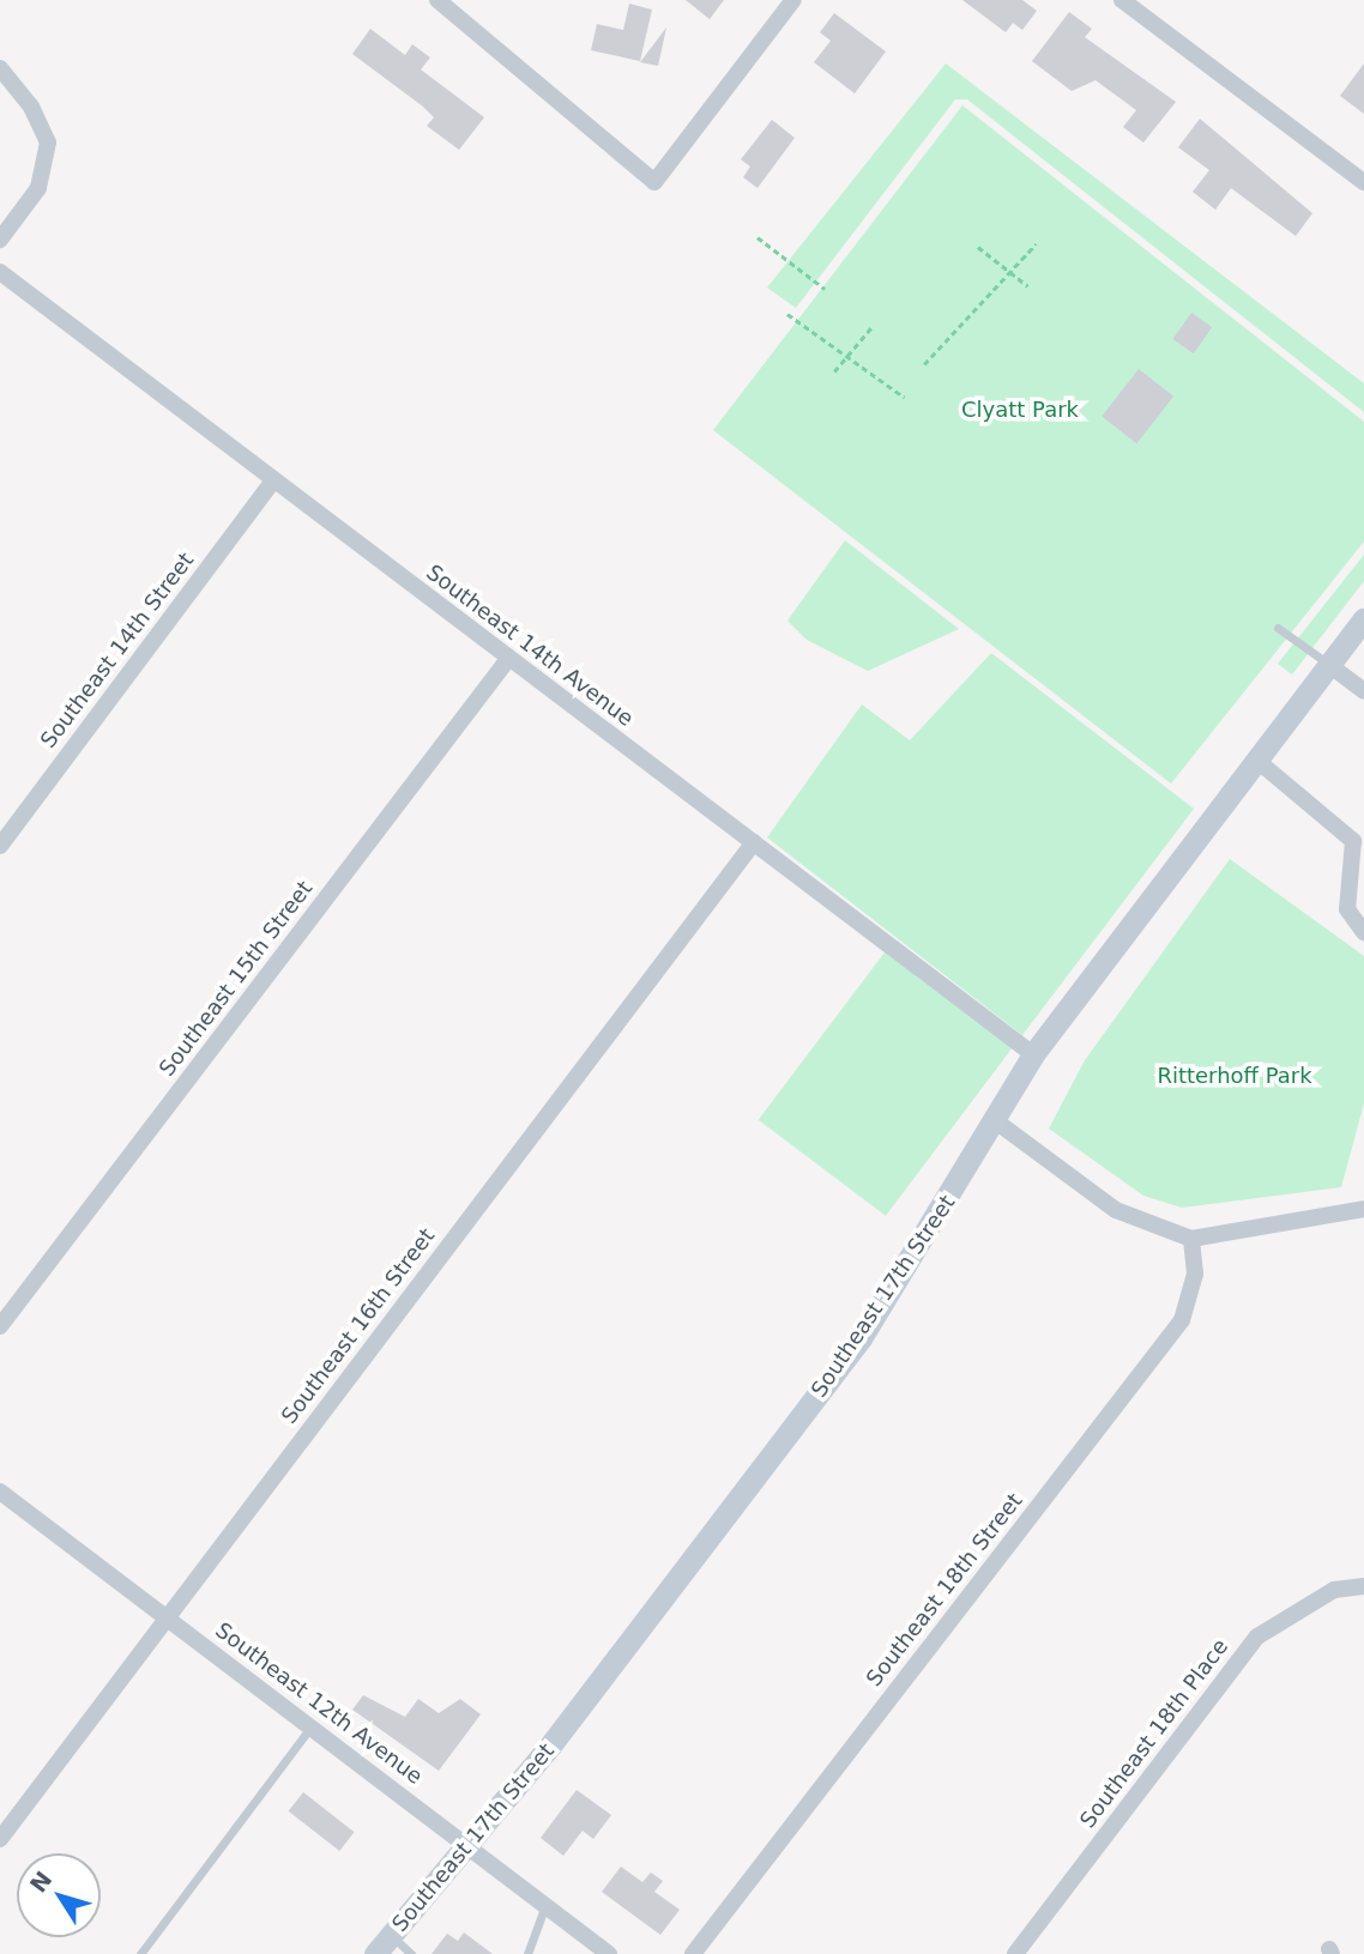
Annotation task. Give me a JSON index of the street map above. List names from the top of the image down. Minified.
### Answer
{"streets":{"main road":["Southeast 17th Street"],"street":["Southeast 14th Avenue","Southeast 14th Street","Southeast 15th Street","Southeast 16th Street","Southeast 18th Street","Southeast 12th Avenue","Southeast 18th Place"]},"crossings":[["Southeast 14th Avenue","Southeast 14th Street"],["Southeast 14th Avenue","Southeast 15th Street"],["Southeast 14th Avenue","Southeast 17th Street"],["Southeast 14th Avenue","Southeast 16th Street"],["Southeast 17th Street","Southeast 12th Avenue"],["Southeast 16th Street","Southeast 12th Avenue"]],"parks":["Clyatt Park","Ritterhoff Park"],"north":"top left"}
